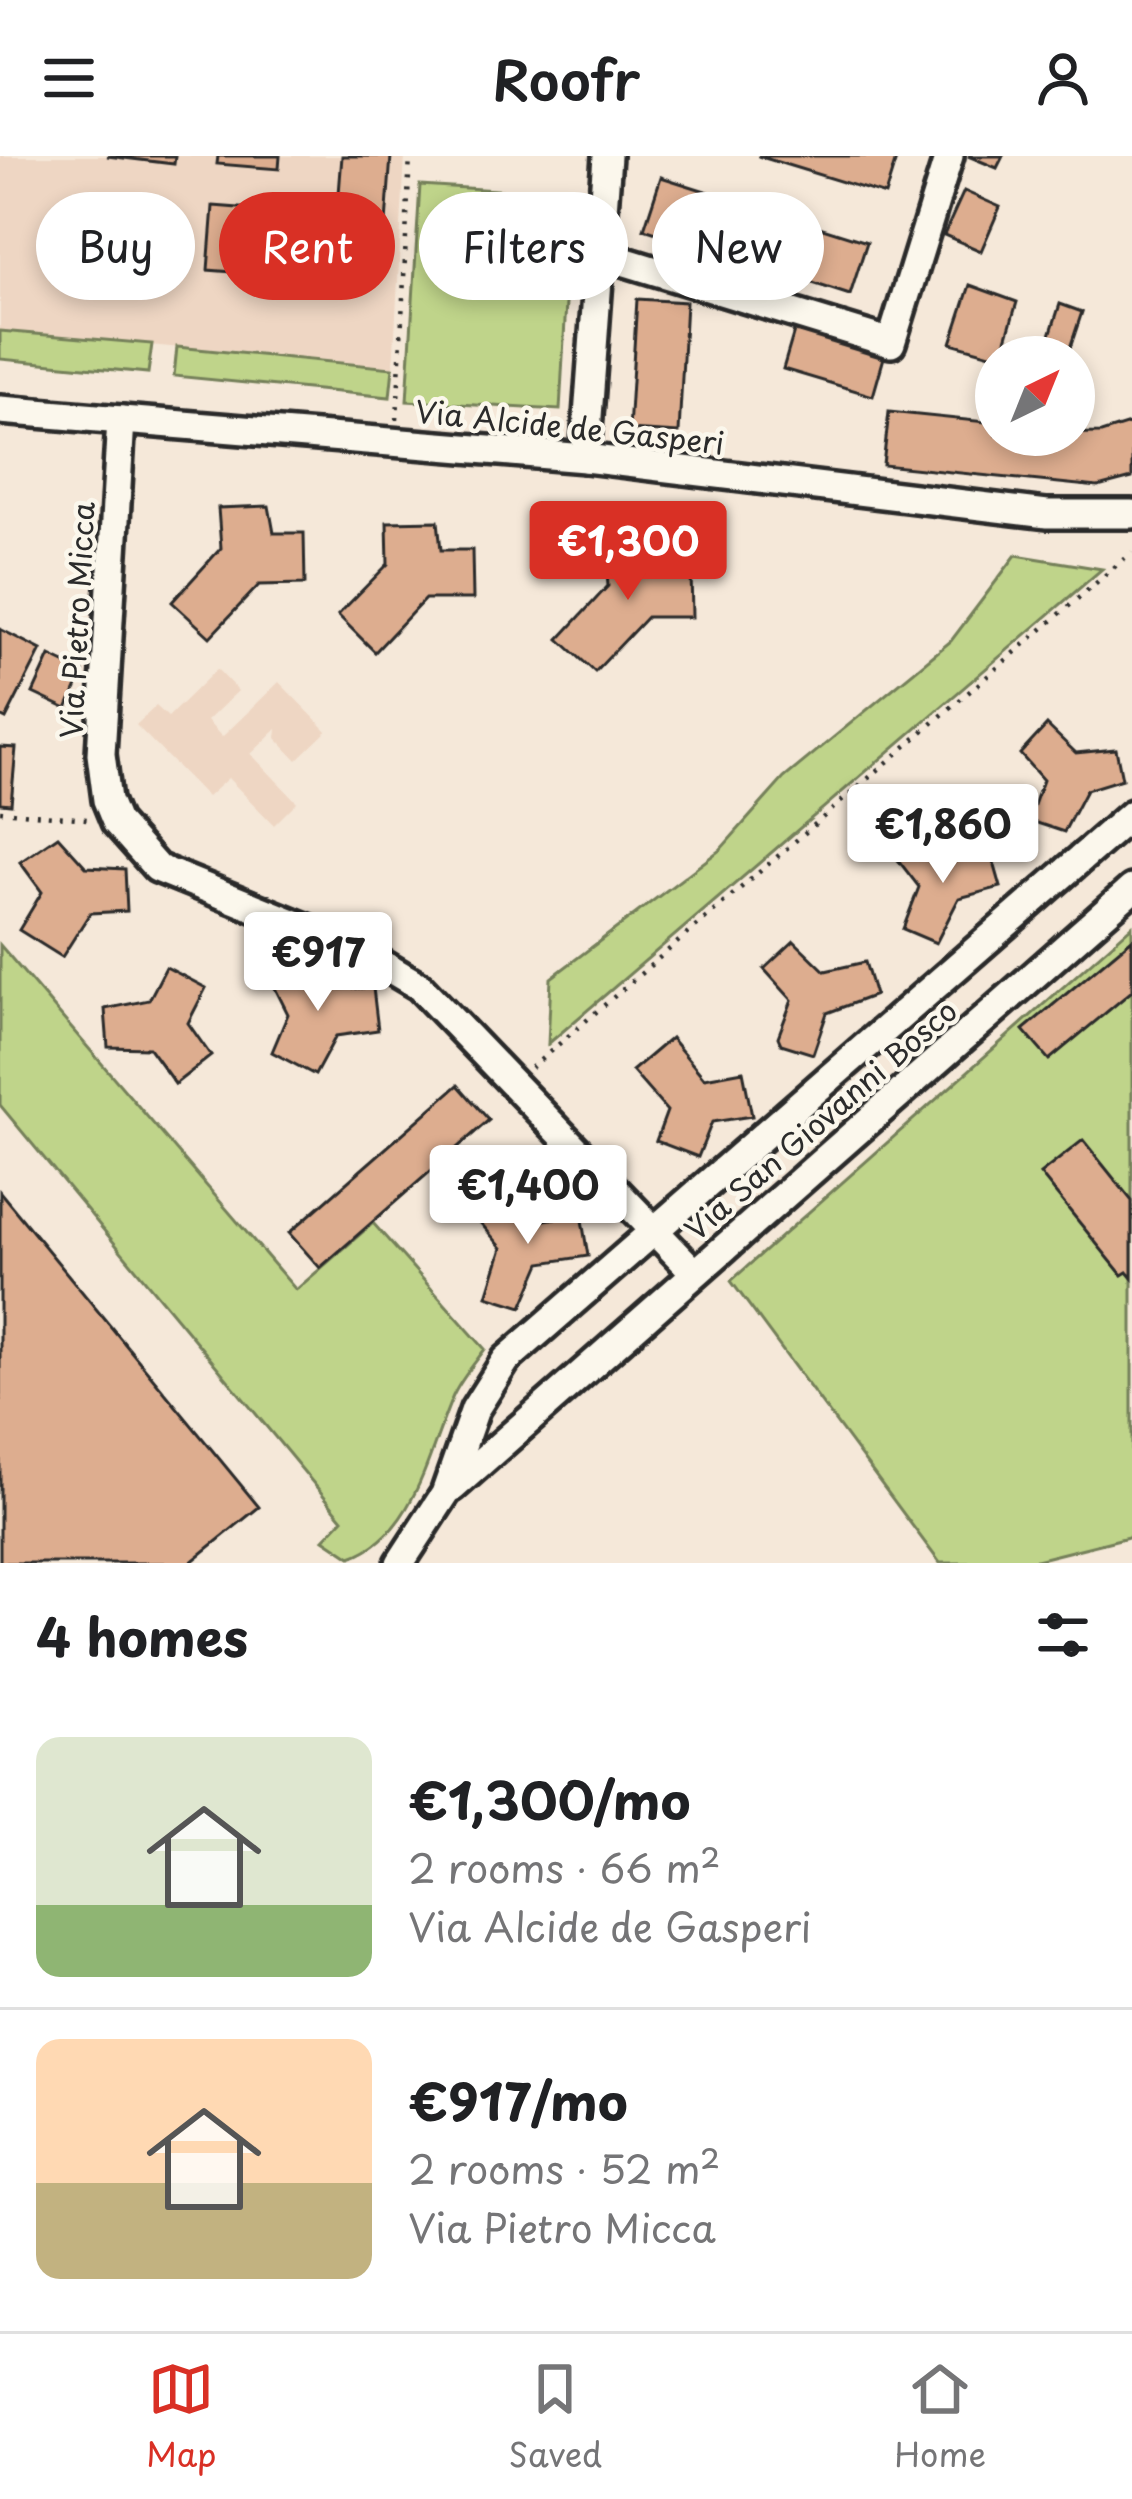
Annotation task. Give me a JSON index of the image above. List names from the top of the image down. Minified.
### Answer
{"streets":{"street":["Via Alcide de Gasperi","Via Pietro Micca","Via San Giovanni Bosco"]},"crossings":[["Via Alcide de Gasperi","Via Pietro Micca"],["Via Pietro Micca","Via San Giovanni Bosco"]],"north":"top right","page":{"header":"Roofr","chip":["Buy","Rent","Filters","New"],"price":["€1,300","€1,860","€917","€1,400"],"heading":"4 homes","list":[{"name":"€1,300/mo","note":"2 rooms · 66 m² · Via Alcide de Gasperi"},{"name":"€917/mo","note":"2 rooms · 52 m² · Via Pietro Micca"}],"tabs":["Map","Saved","Home"]}}
